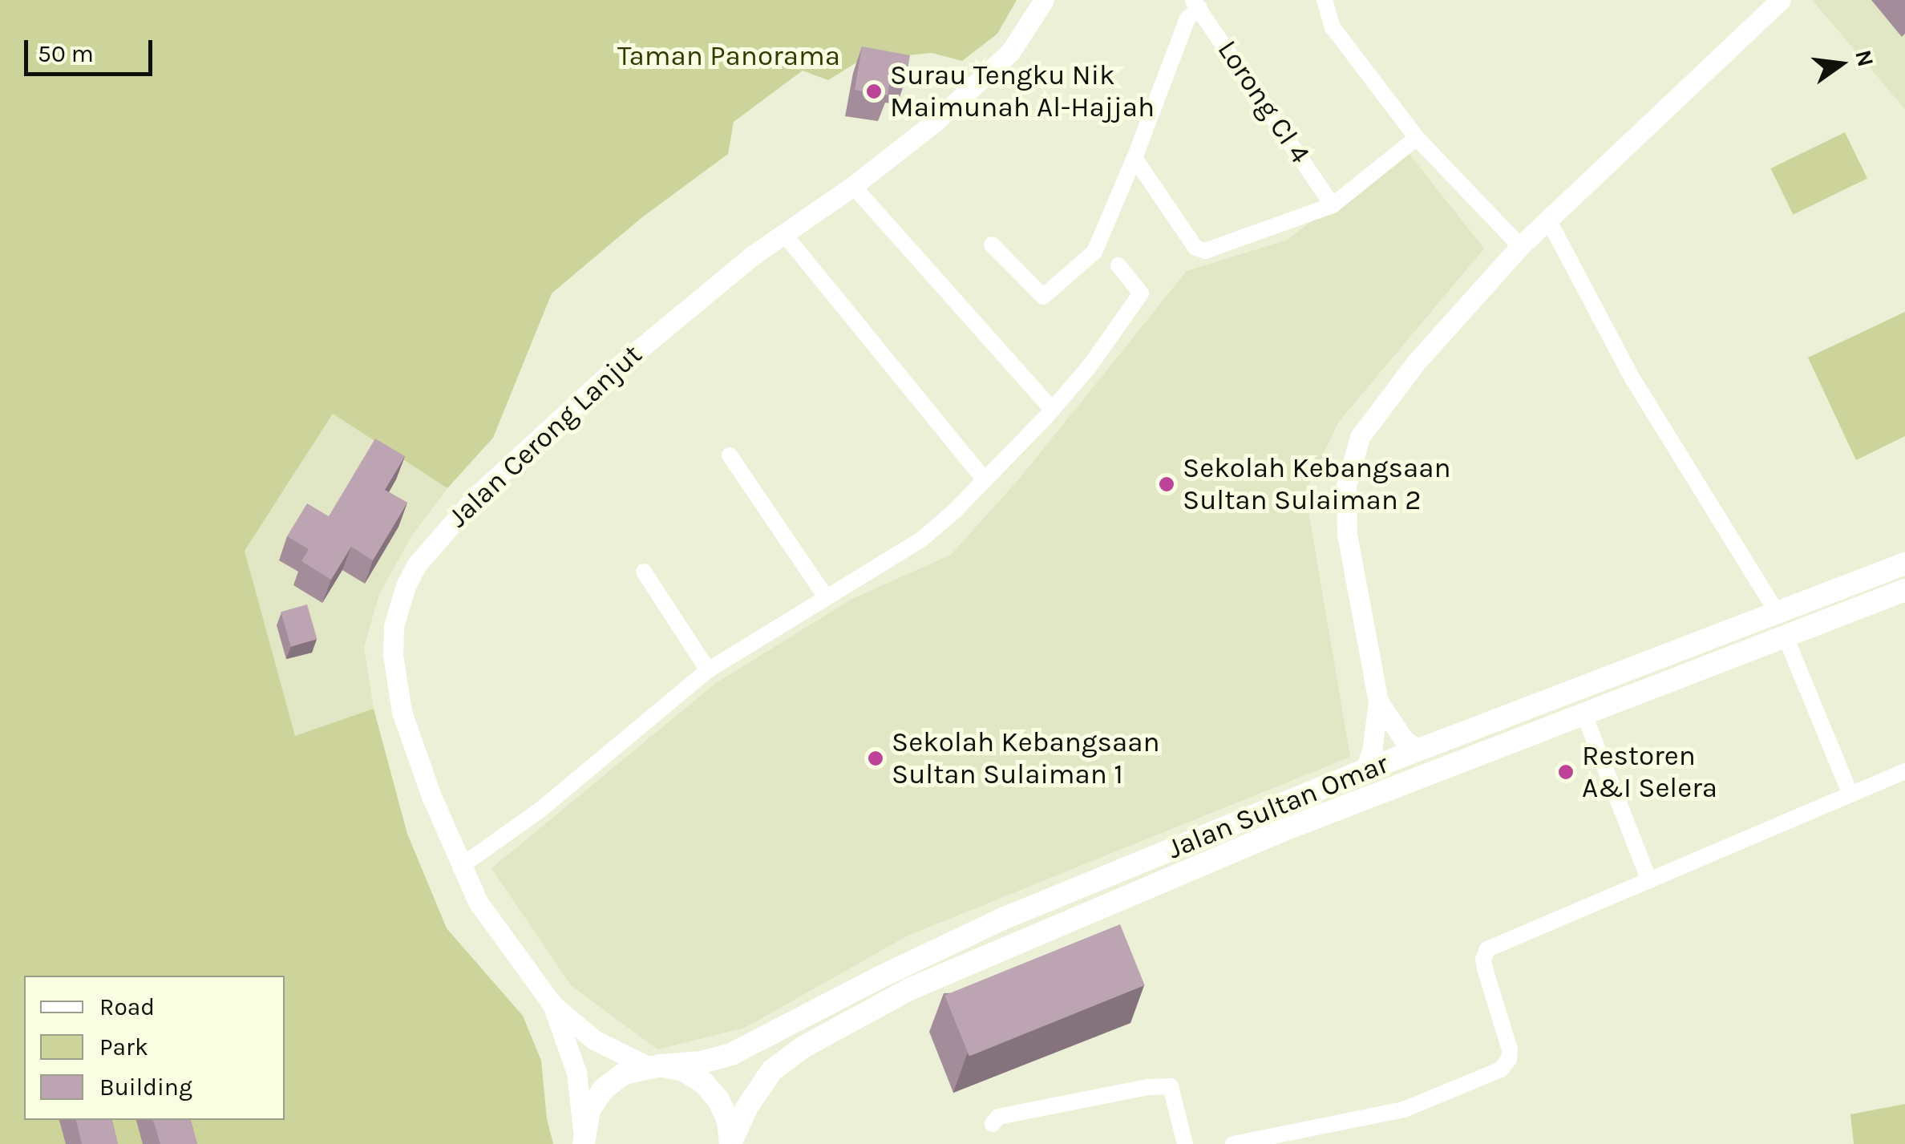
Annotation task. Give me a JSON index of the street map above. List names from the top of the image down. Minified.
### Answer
{"streets":{"main road":["Jalan Sultan Omar"],"street":["Lorong Cl 4","Jalan Cerong Lanjut"]},"crossings":[["Jalan Cerong Lanjut","Jalan Sultan Omar"]],"parks":["Taman Panorama"],"places":["Surau Tengku Nik Maimunah Al-Hajjah","Sekolah Kebangsaan Sultan Sulaiman 2","Sekolah Kebangsaan Sultan Sulaiman 1","Restoren A&I Selera"],"legend":["Road","Park","Building"],"scale_bar":"50 m","north":"right"}
